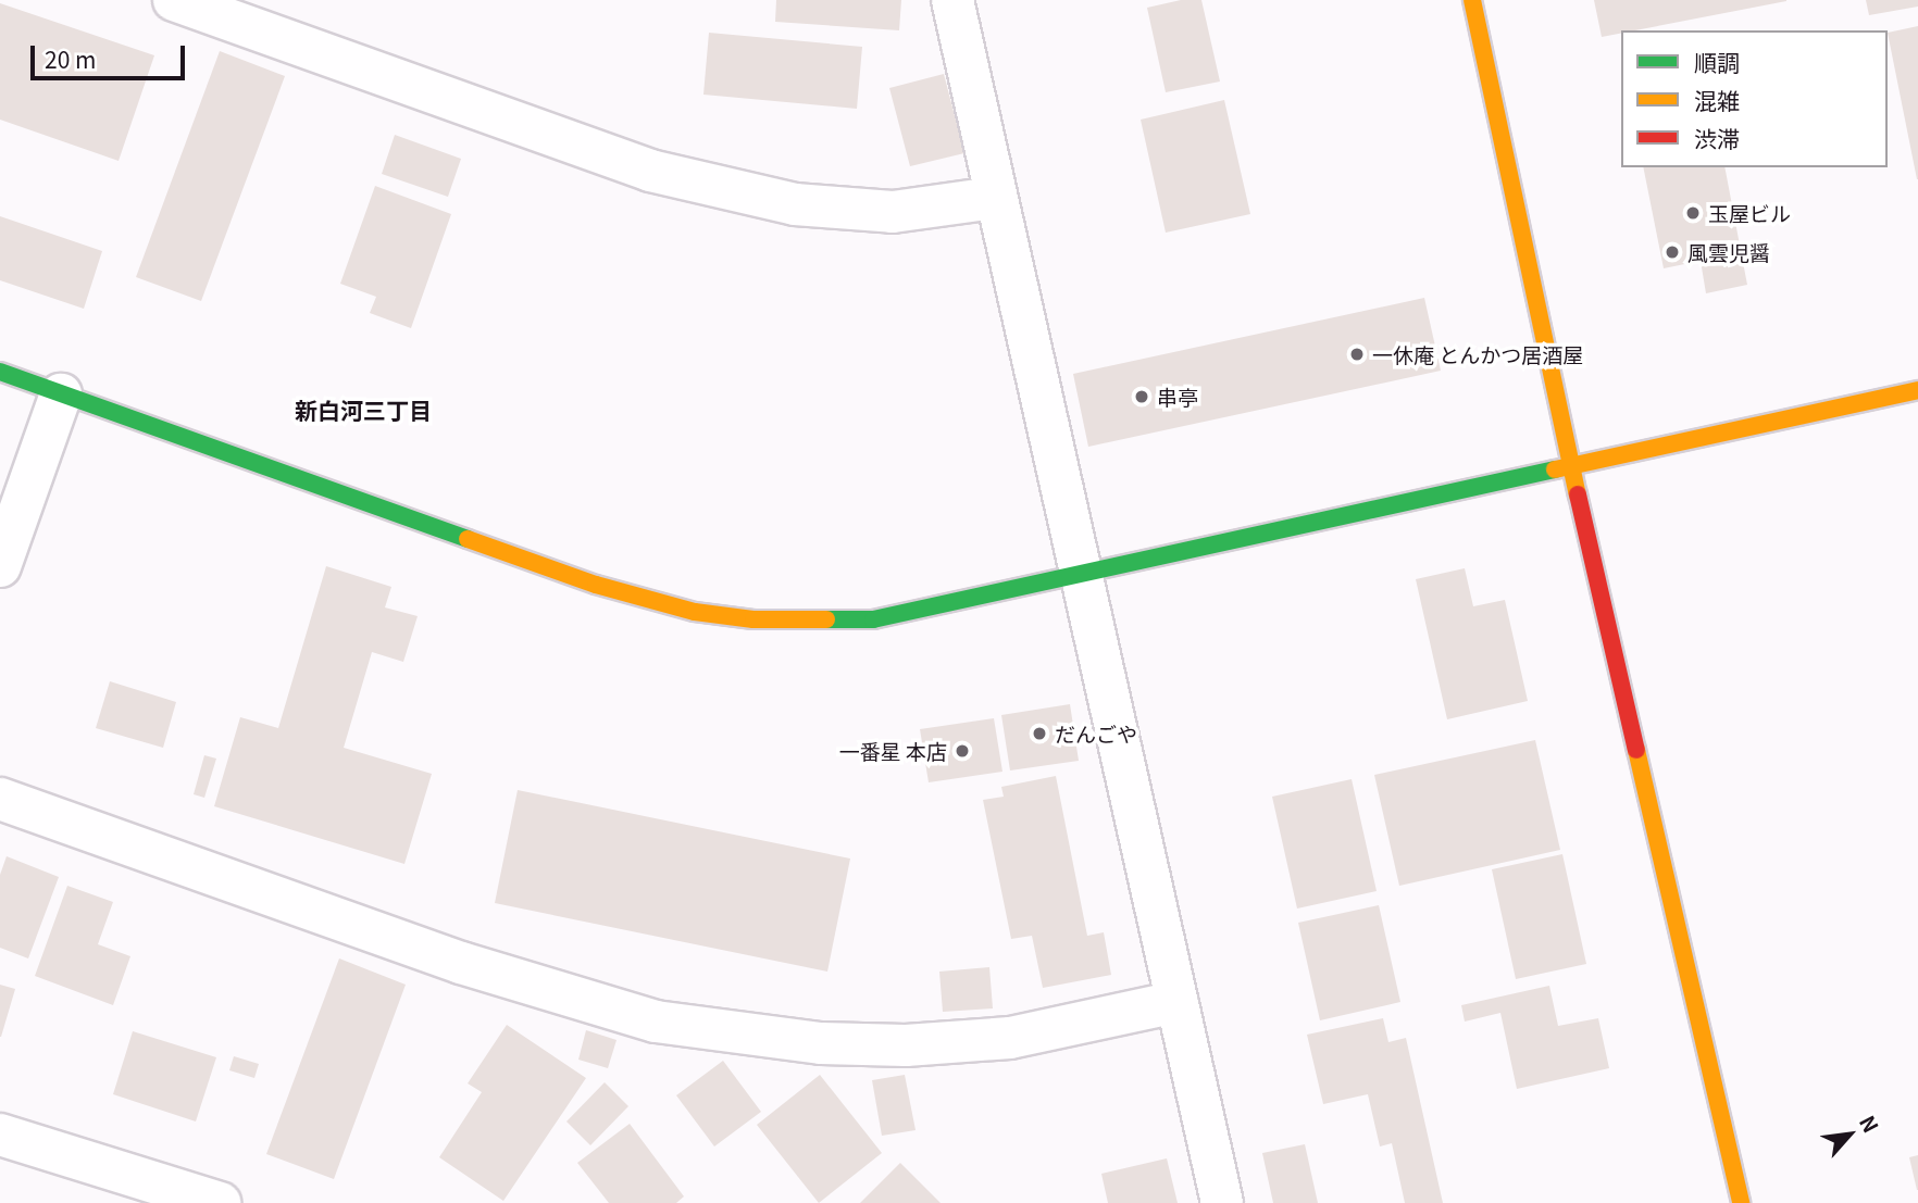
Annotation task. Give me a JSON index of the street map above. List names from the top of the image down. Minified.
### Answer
{"districts":["新白河三丁目"],"places":["玉屋ビル","風雲児醤","一休庵 とんかつ居酒屋","串亭","だんごや","一番星 本店"],"legend":["順調","混雑","渋滞"],"scale_bar":"20 m","north":"top right"}
